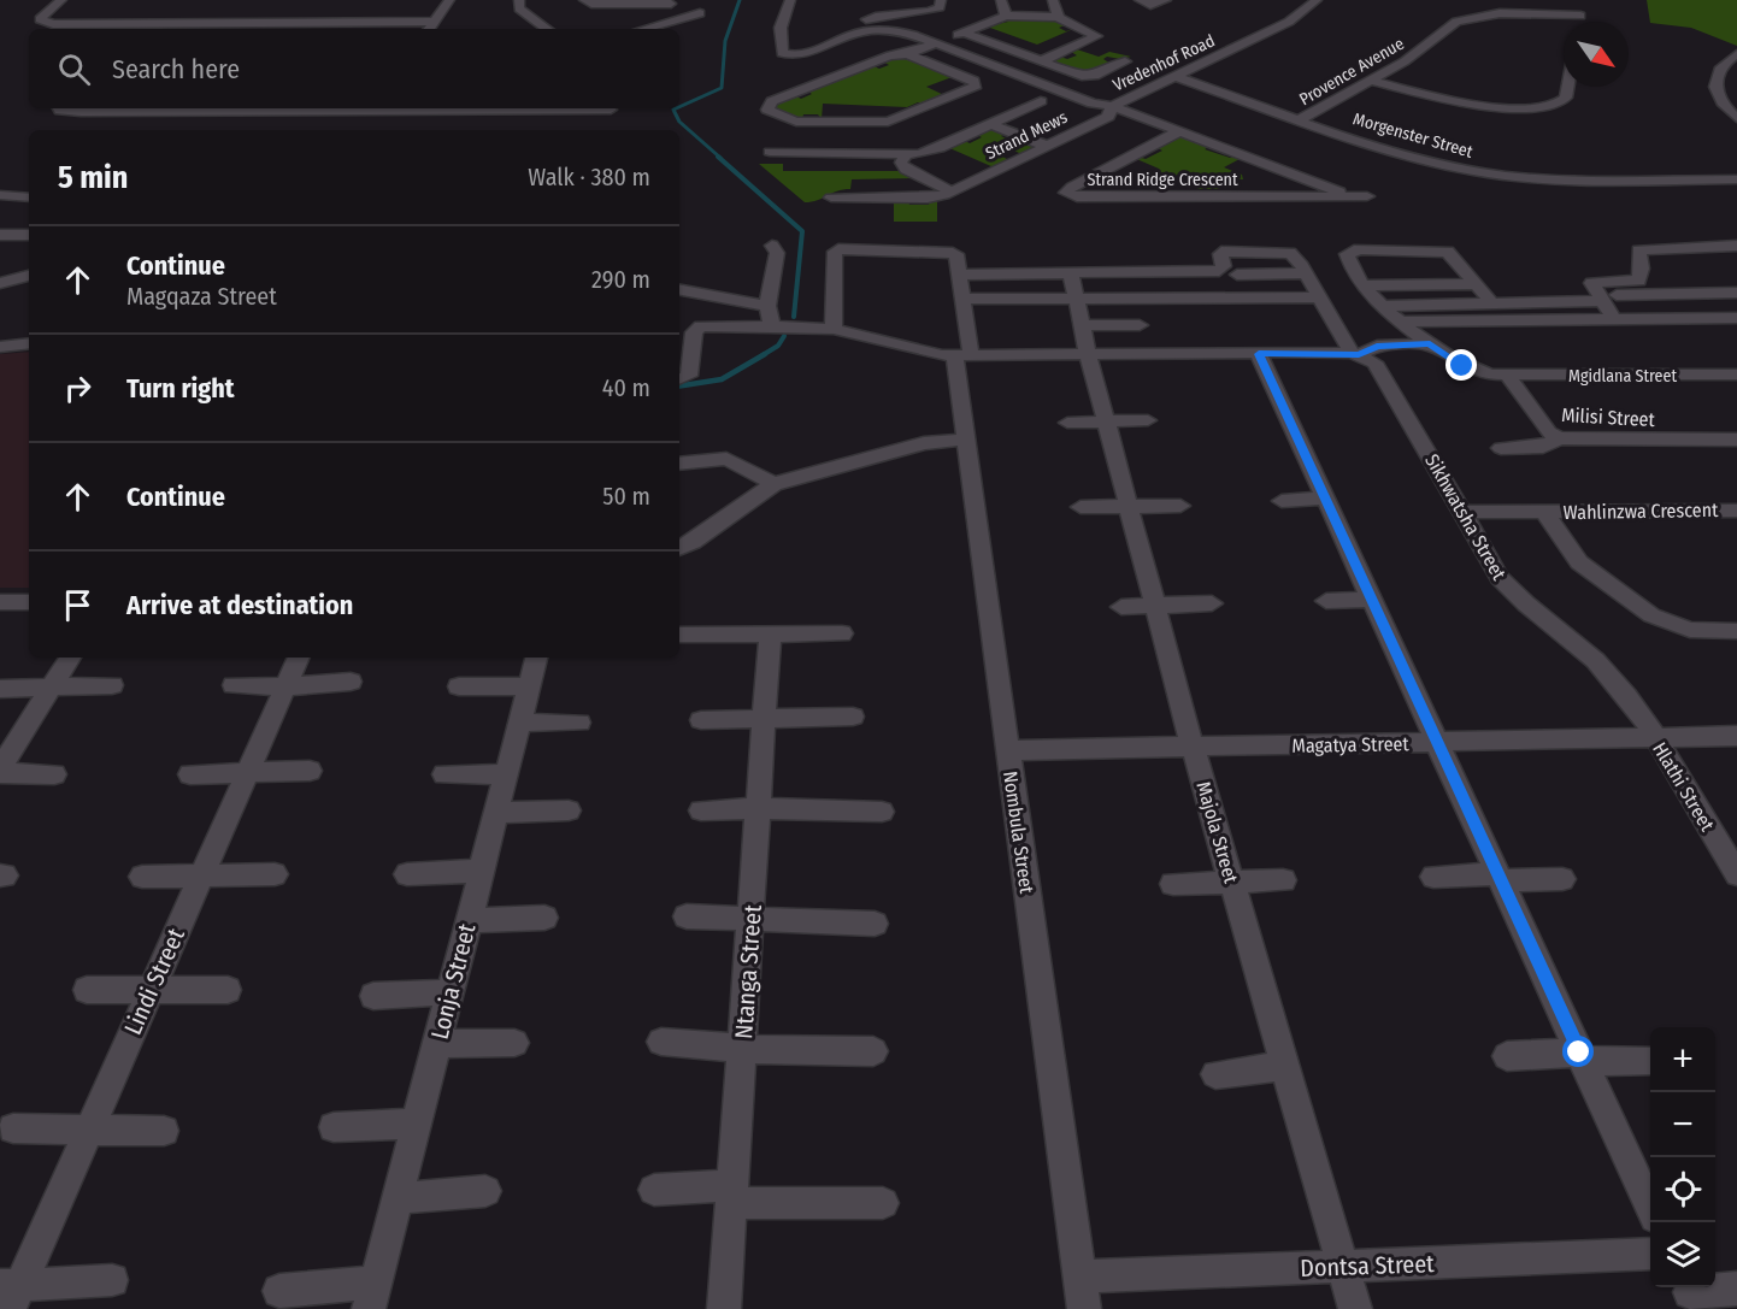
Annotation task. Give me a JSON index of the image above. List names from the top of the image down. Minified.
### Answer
{"streets":{"street":["Vredenhof Road","Provence Avenue","Strand Mews","Morgenster Street","Strand Ridge Crescent","Mgidlana Street","Milisi Street","Wahlinzwa Crescent","Sikhwatsha Street","Magatya Street","Hlathi Street","Nombula Street","Majola Street","Ntanga Street","Lindi Street","Lonja Street","Dontsa Street"]},"crossings":[["Vredenhof Road","Strand Mews"],["Vredenhof Road","Morgenster Street"],["Vredenhof Road","Strand Ridge Crescent"],["Provence Avenue","Morgenster Street"],["Strand Mews","Strand Ridge Crescent"],["Mgidlana Street","Milisi Street"],["Wahlinzwa Crescent","Sikhwatsha Street"],["Sikhwatsha Street","Magatya Street"],["Sikhwatsha Street","Hlathi Street"],["Magatya Street","Hlathi Street"],["Magatya Street","Nombula Street"],["Magatya Street","Majola Street"],["Nombula Street","Dontsa Street"],["Majola Street","Dontsa Street"]],"north":"bottom right","page":{"search":"Search here","heading":["5 min","Walk · 380 m"],"list":[["Continue","Magqaza Street","290 m"],["Turn right","40 m"],["Continue","50 m"],"Arrive at destination"],"map_buttons":["+","−"]}}
